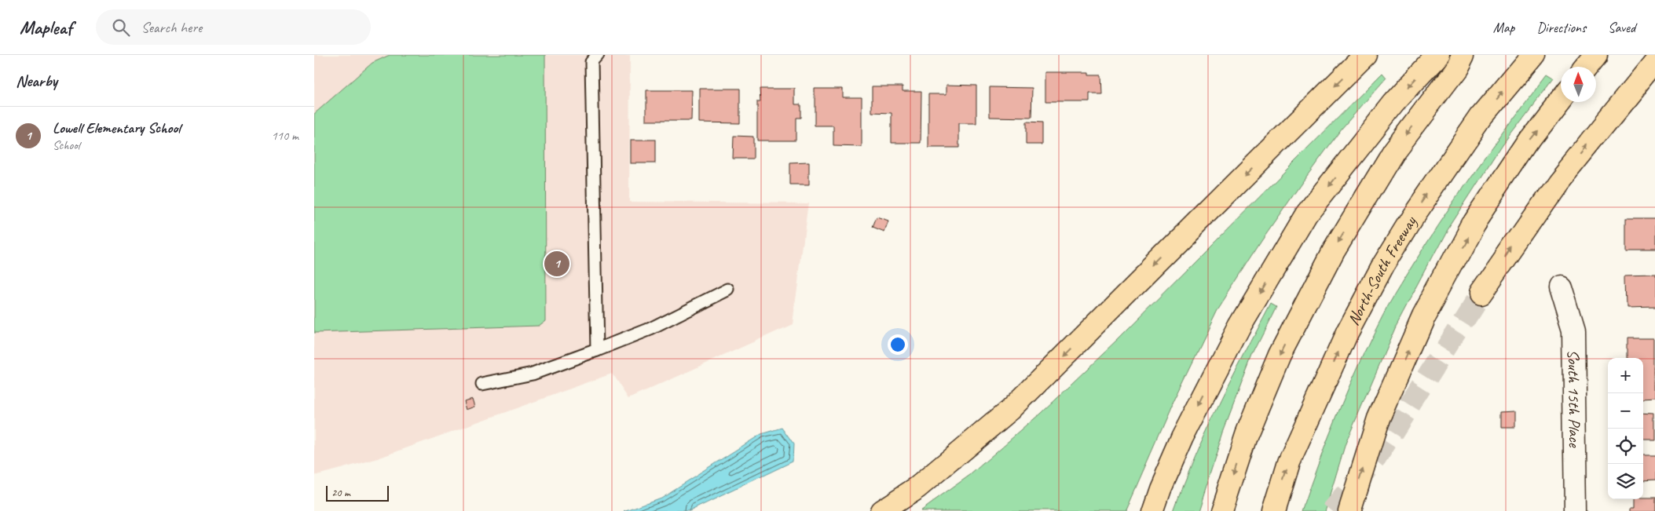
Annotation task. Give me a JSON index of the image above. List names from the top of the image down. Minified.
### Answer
{"streets":{"highway":["North-South Freeway"],"street":["South 15th Place"]},"scale_bar":"20 m","north":"top","page":{"header":"Mapleaf","search":"Search here","nav":["Map","Directions","Saved"],"heading":"Nearby","list":[{"mark":"1","name":"Lowell Elementary School","note":"School","value":"110 m"}],"pins":"1","map_buttons":["+","−"],"scale":"20 m"}}
